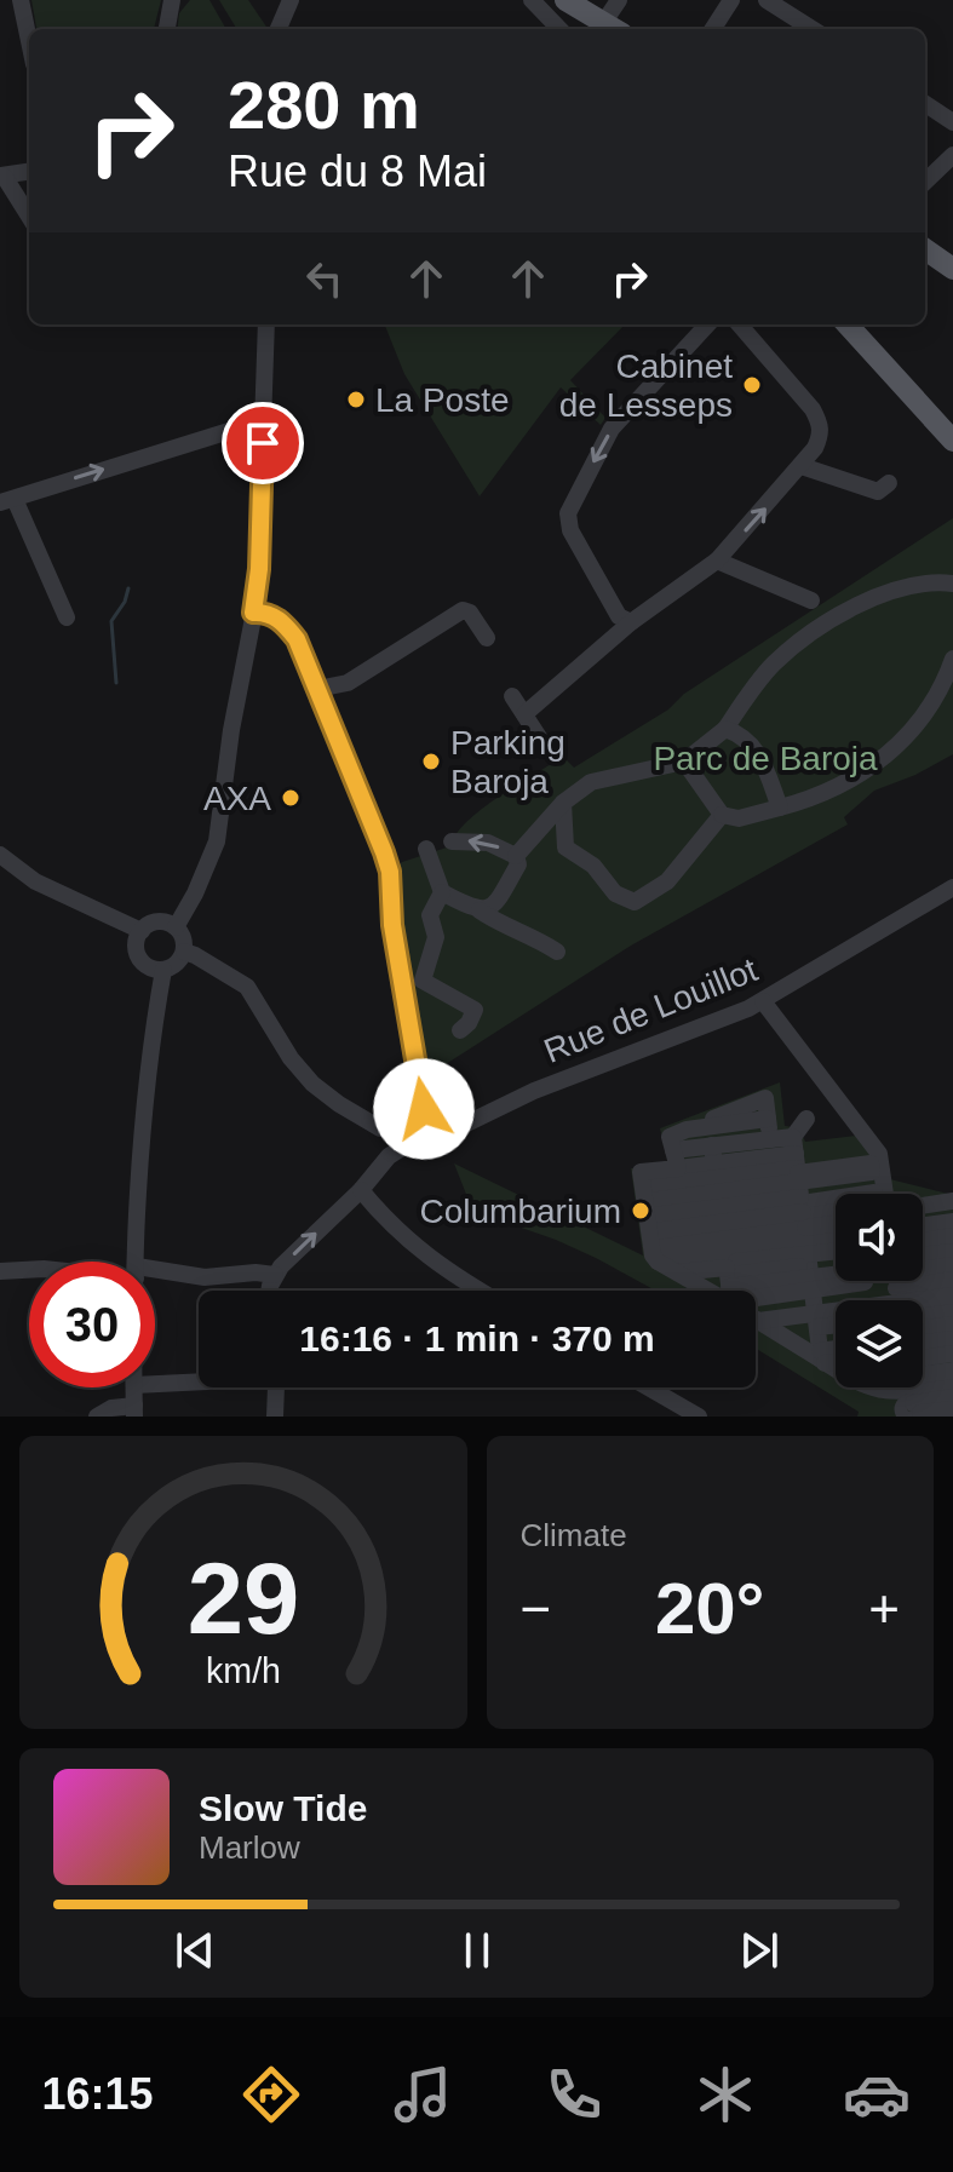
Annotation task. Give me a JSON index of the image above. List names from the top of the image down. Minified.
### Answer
{"streets":{"street":["Rue de Louillot"]},"parks":["Parc de Baroja"],"places":["Cabinet de Lesseps","La Poste","Parking Baroja","AXA","Columbarium"],"page":{"turn":["280 m","Rue du 8 Mai"],"limit":"30","trip":"16:16 · 1 min · 370 m","tile":"Climate","heat":["−","20°","+"],"song":["Slow Tide","Marlow"],"tabs":"16:15","gauge":["29","km/h"]}}
